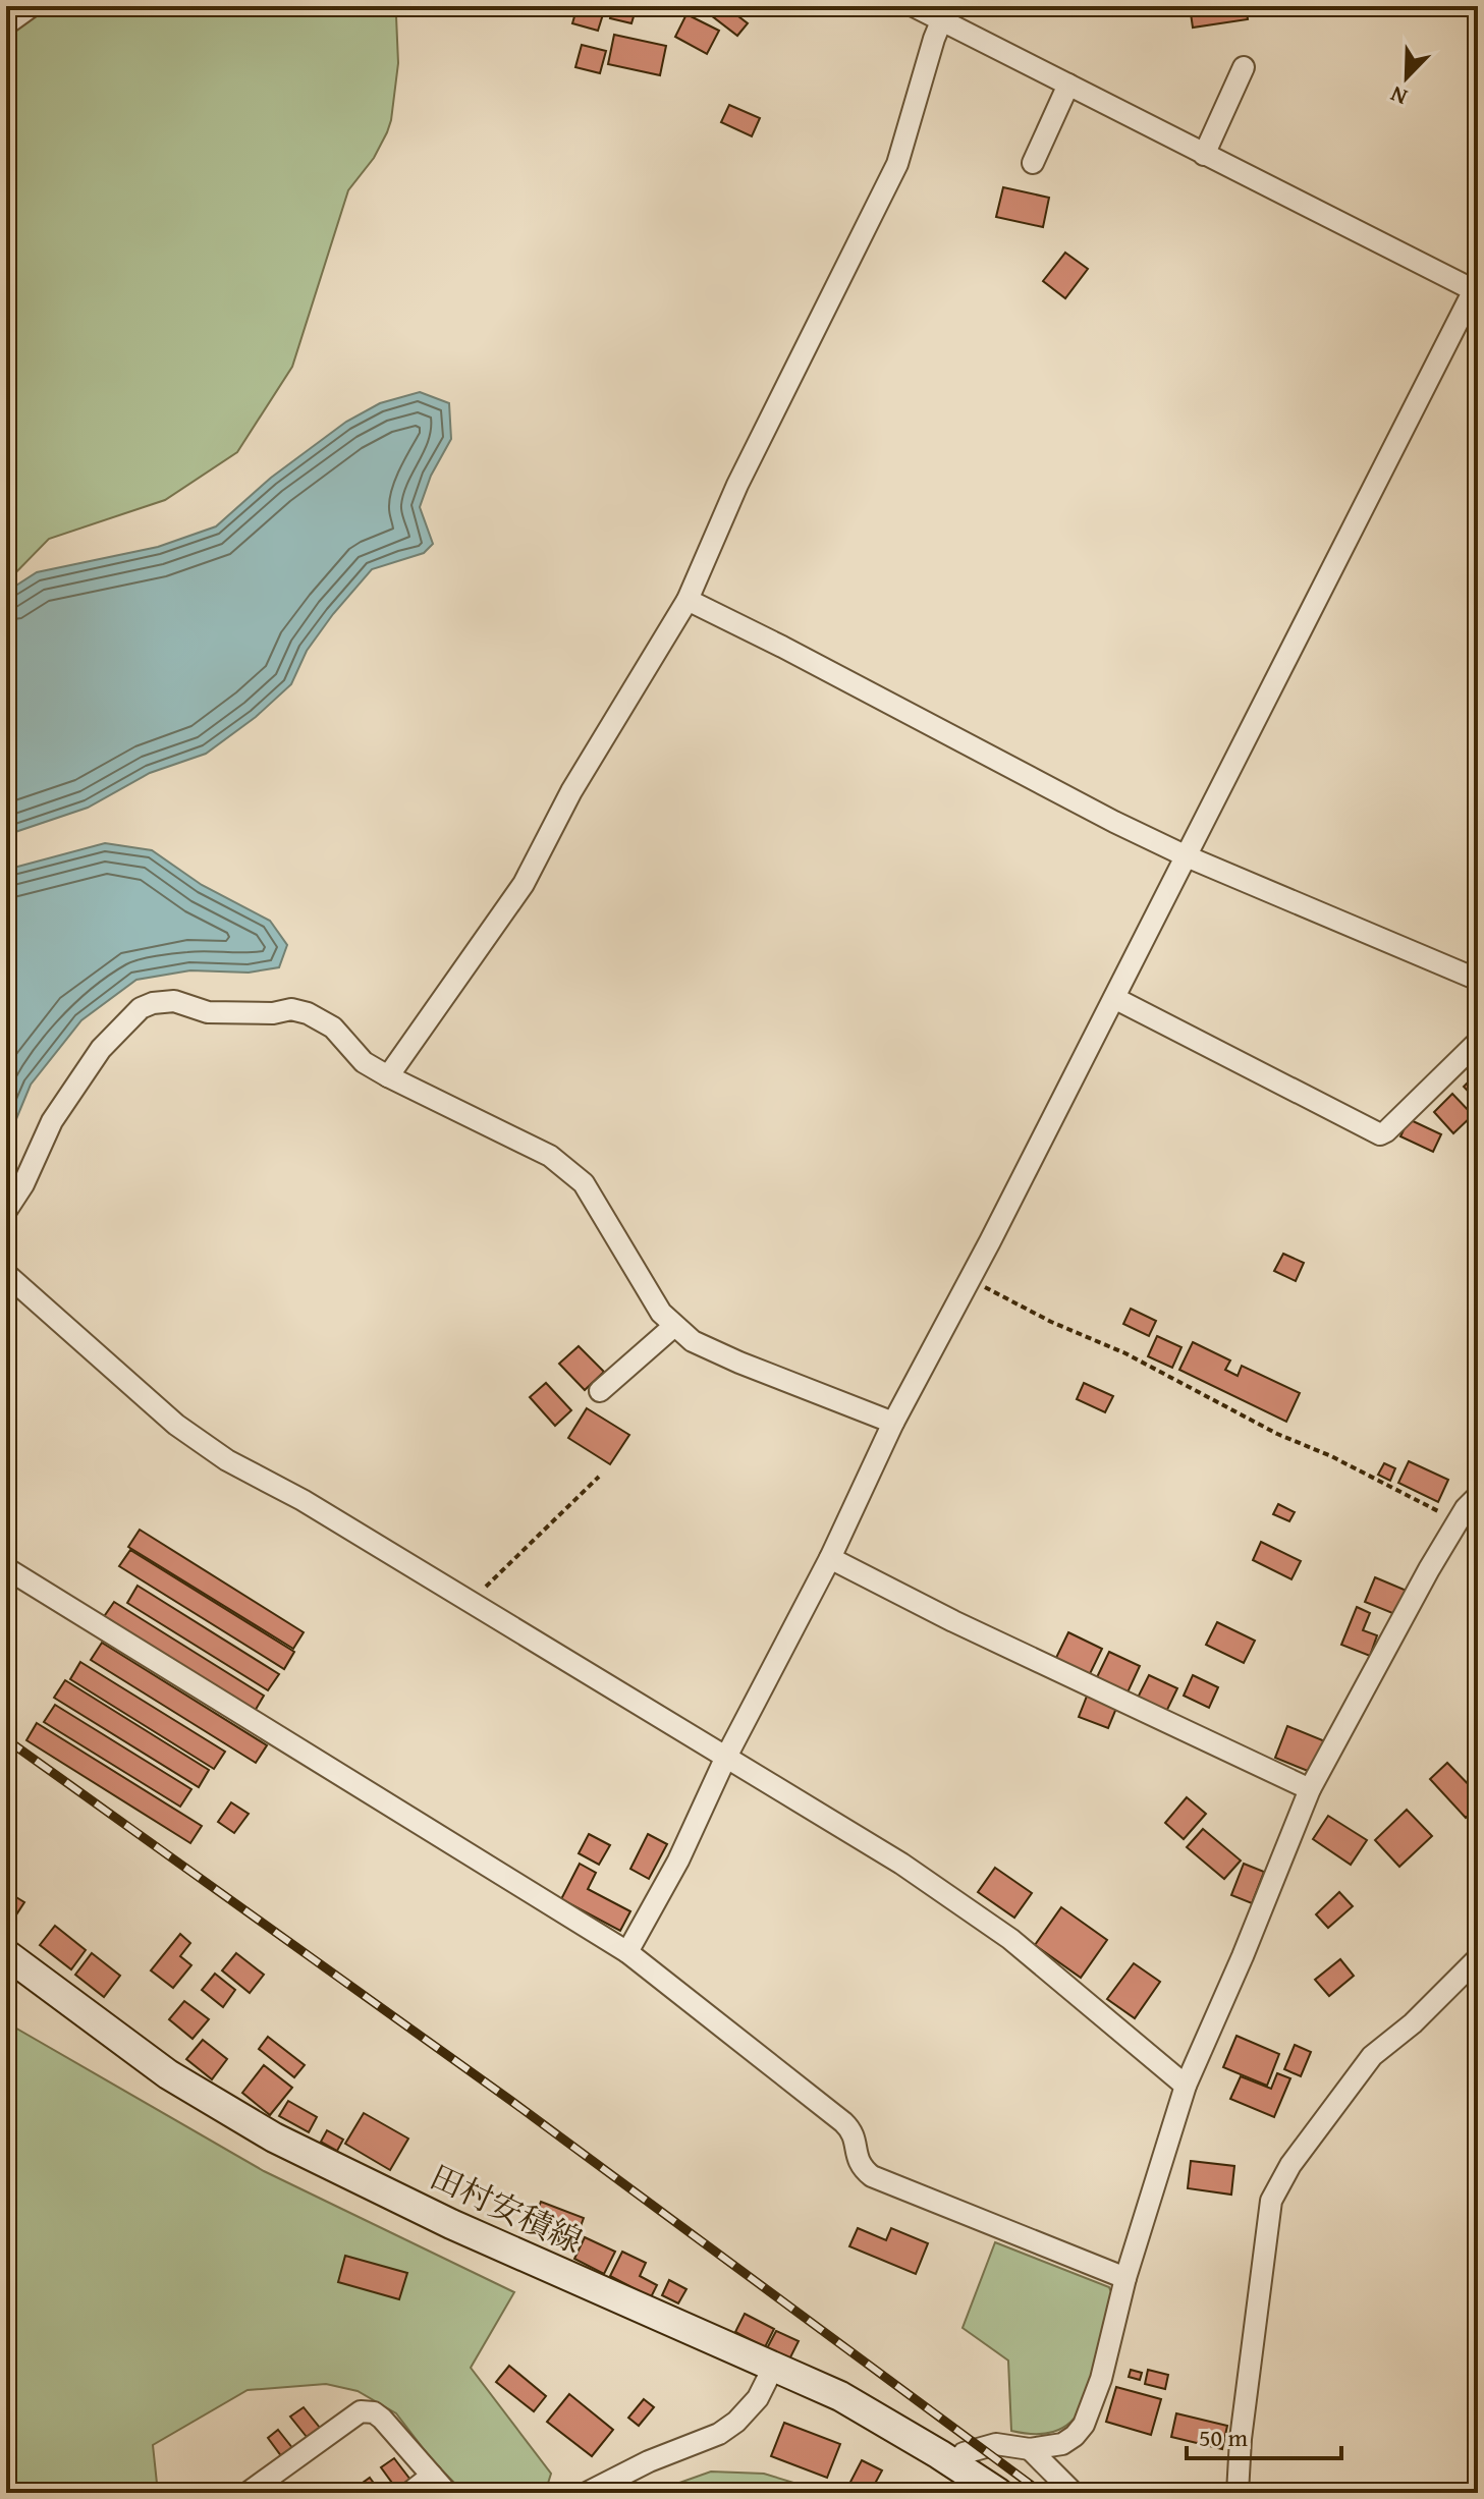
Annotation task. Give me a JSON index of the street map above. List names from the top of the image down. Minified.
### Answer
{"streets":{"main road":["田村安積線"]},"scale_bar":"50 m","north":"bottom left"}
